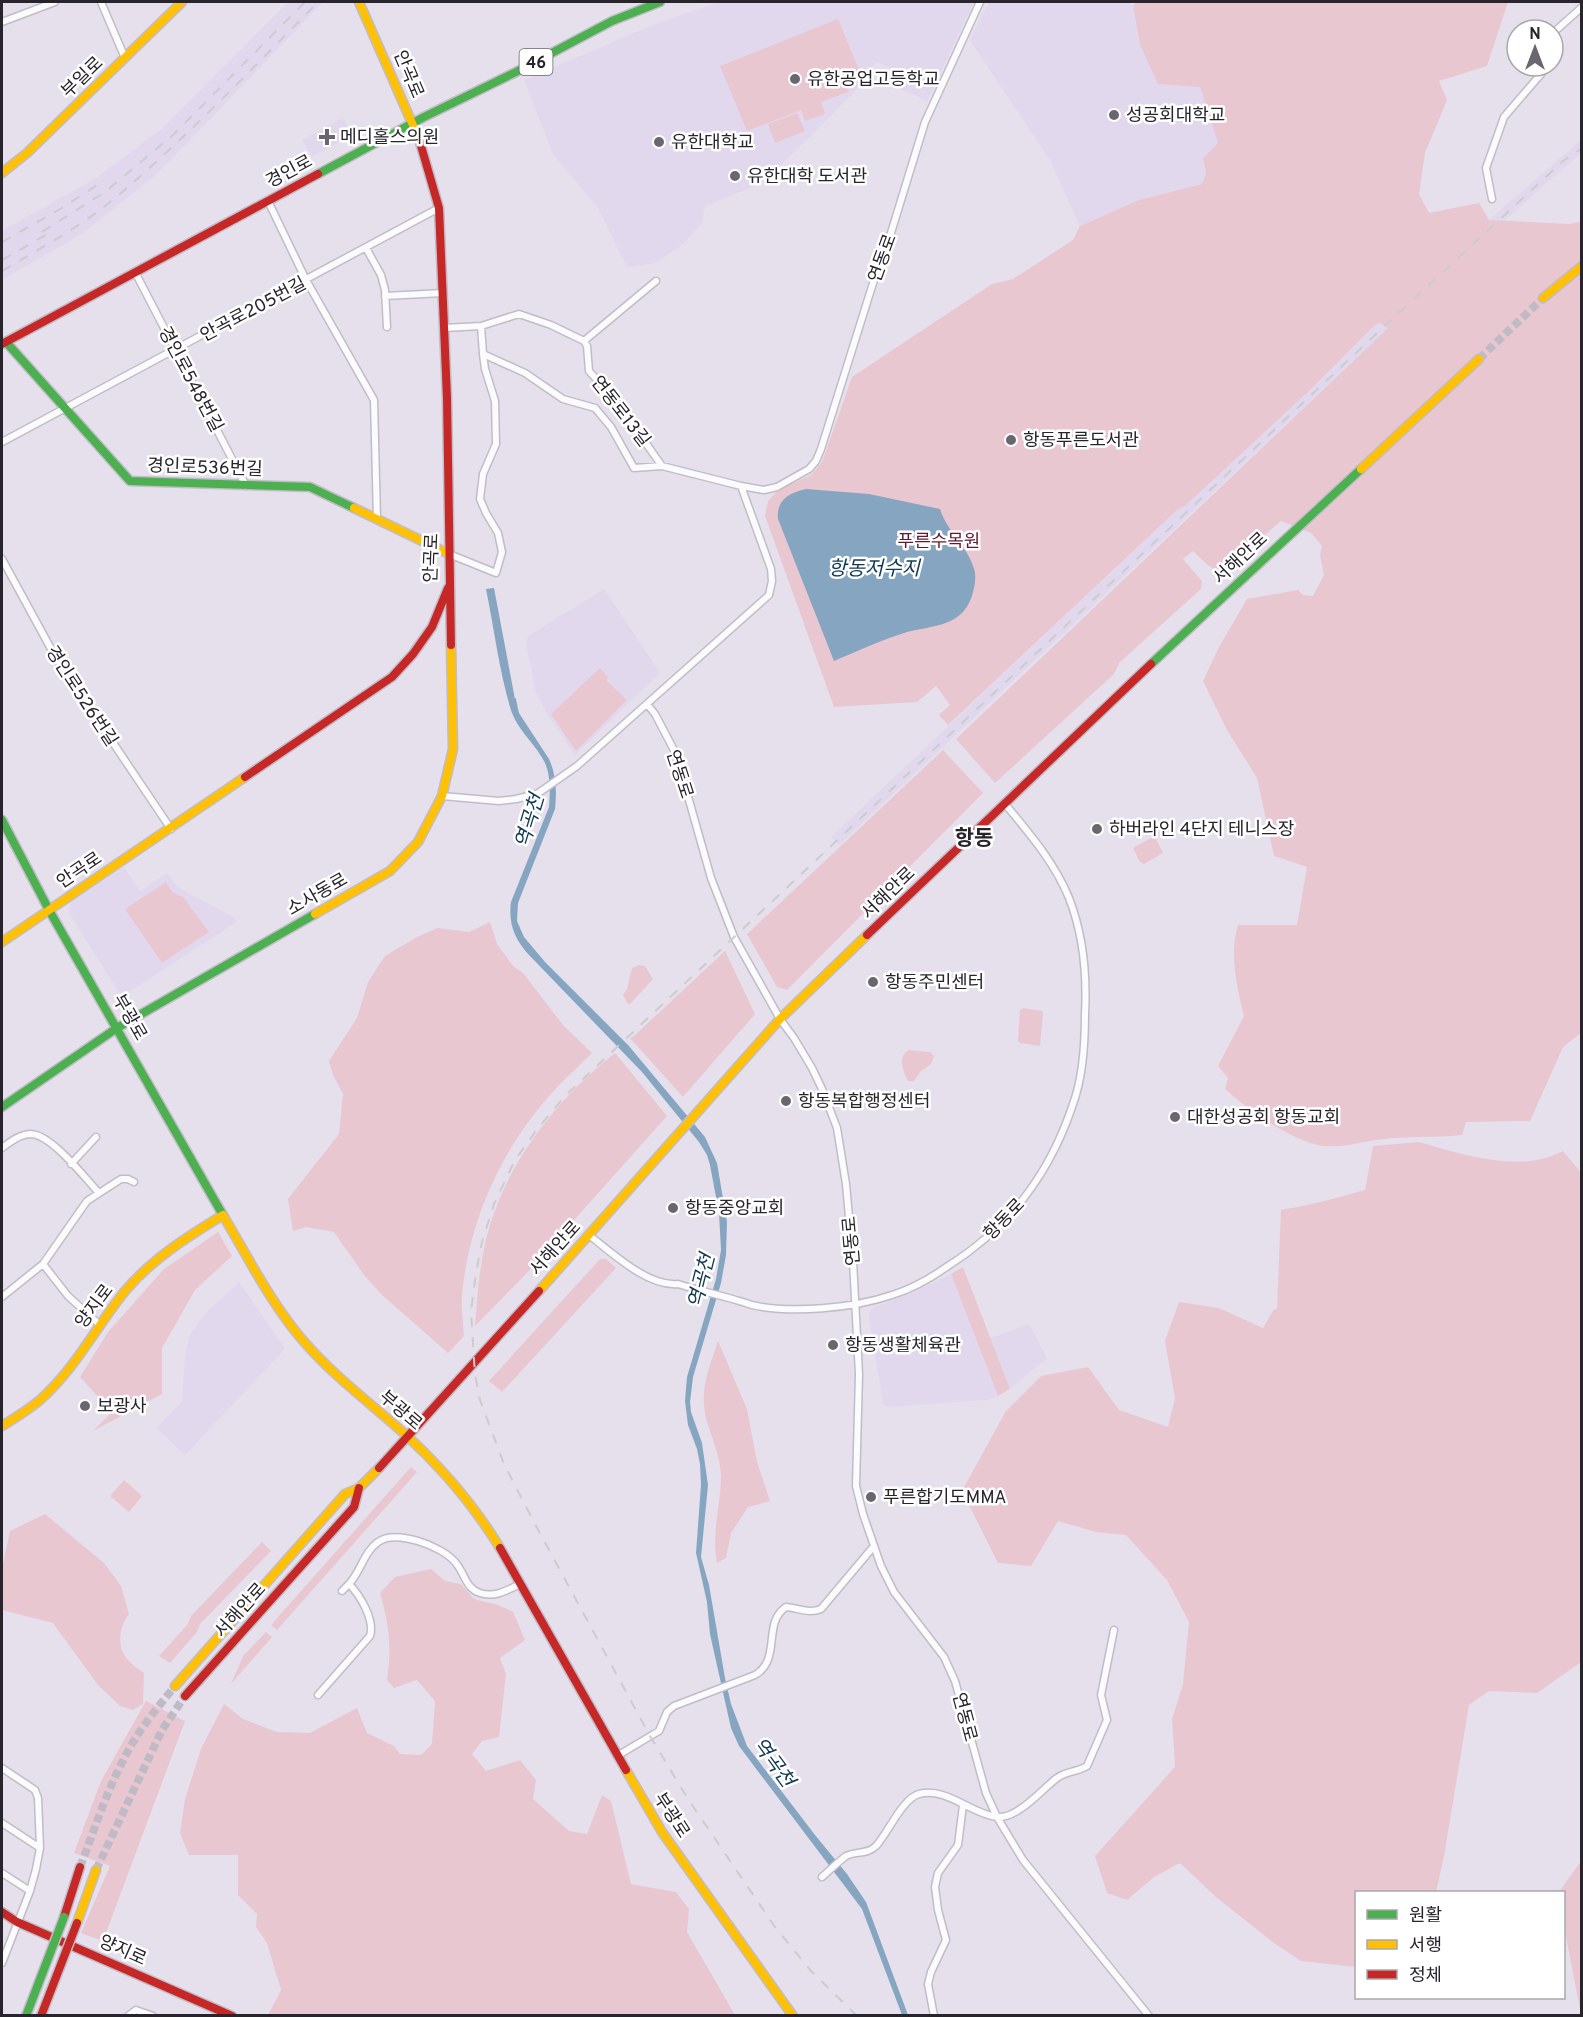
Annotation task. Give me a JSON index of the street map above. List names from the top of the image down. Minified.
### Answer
{"streets":{"street":["46","안곡로","부일로","경인로","연동로","안곡로205번길","경인로548번길","연동로13길","경인로536번길","서해안로","경인로526번길","소사동로","부광로","항동로","양지로"]},"crossings":[["안곡로","경인로"],["안곡로","안곡로205번길"],["안곡로","경인로536번길"],["안곡로","경인로526번길"],["안곡로","소사동로"],["안곡로","부광로"],["경인로","경인로548번길"],["경인로","경인로536번길"],["연동로","연동로13길"],["연동로","서해안로"],["연동로","항동로"],["안곡로205번길","경인로548번길"],["안곡로205번길","경인로536번길"],["경인로548번길","경인로536번길"],["서해안로","부광로"],["서해안로","항동로"],["소사동로","부광로"],["부광로","양지로"]],"districts":["항동"],"water":["항동저수지","역곡천"],"parks":["푸른수목원"],"places":{"other":["유한공업고등학교","성공회대학교","유한대학교","유한대학 도서관","항동푸른도서관","하버라인 4단지 테니스장","항동주민센터","항동복합행정센터","대한성공회 항동교회","항동중앙교회","항동생활체육관","보광사","푸른합기도MMA"],"health":["메디홀스의원"]},"legend":["원활","서행","정체"],"north":"top"}
